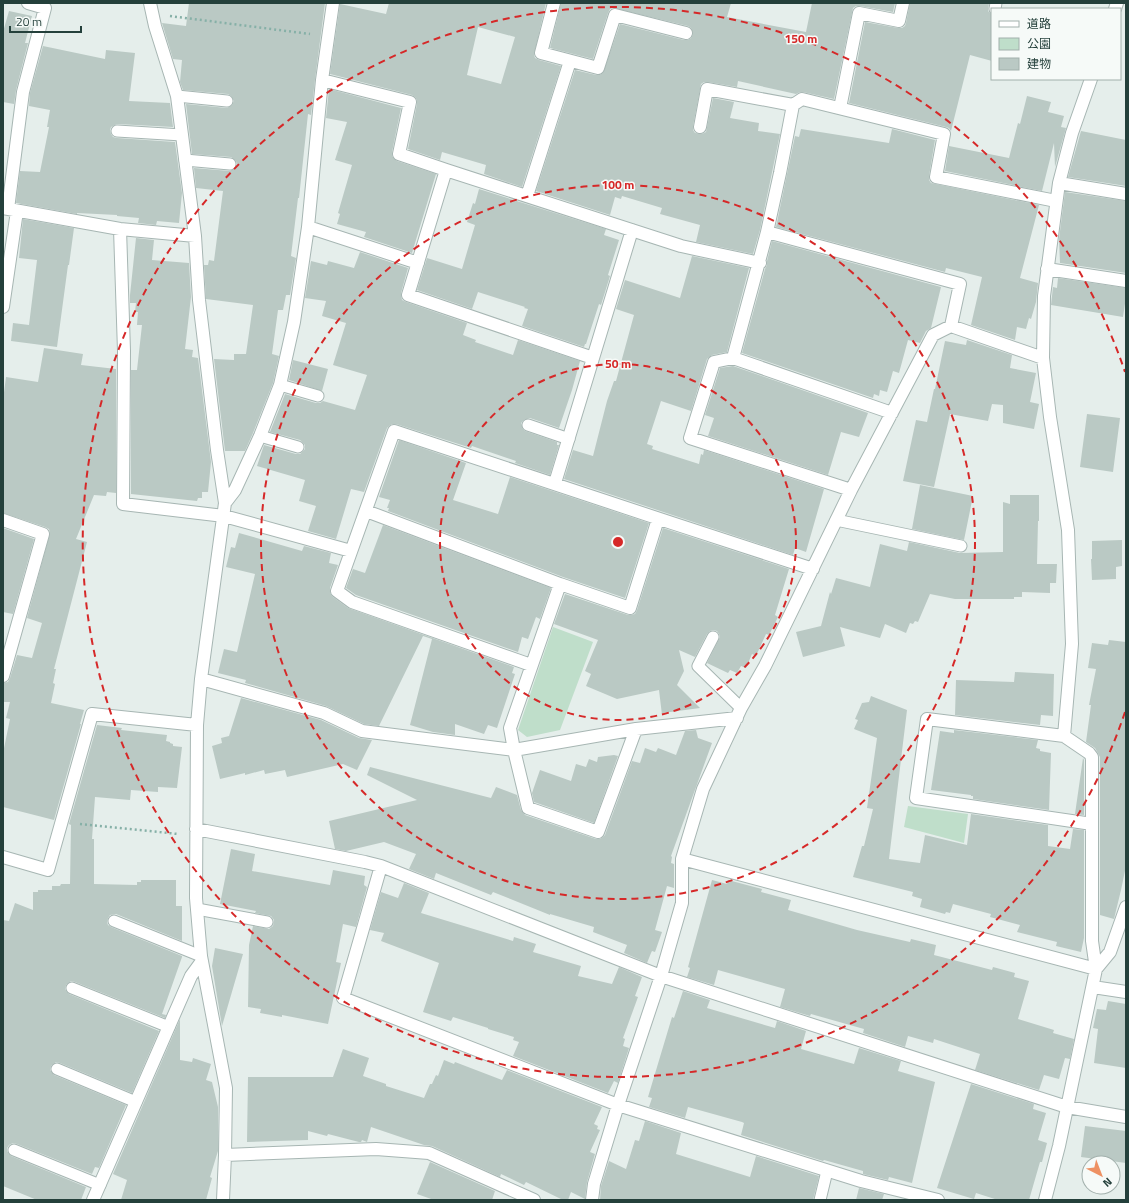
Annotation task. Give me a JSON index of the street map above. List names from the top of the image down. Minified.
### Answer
{"legend":["道路","公園","建物"],"scale_bar":"20 m","north":"bottom right","rings":["150 m","100 m","50 m"]}
